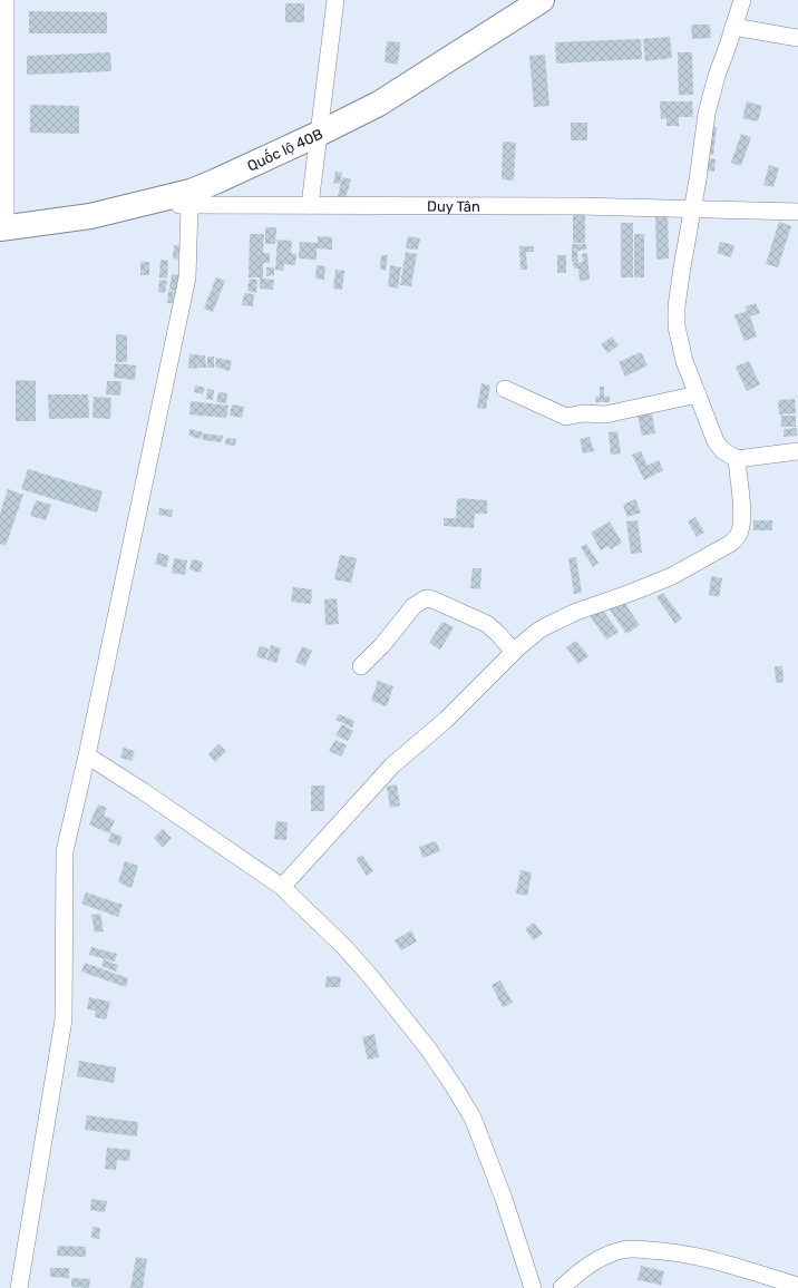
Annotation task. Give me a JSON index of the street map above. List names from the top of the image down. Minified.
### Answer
{"streets":{"highway":["Quốc lộ 40B"],"street":["Duy Tân"]},"crossings":[["Quốc lộ 40B","Duy Tân"]]}
